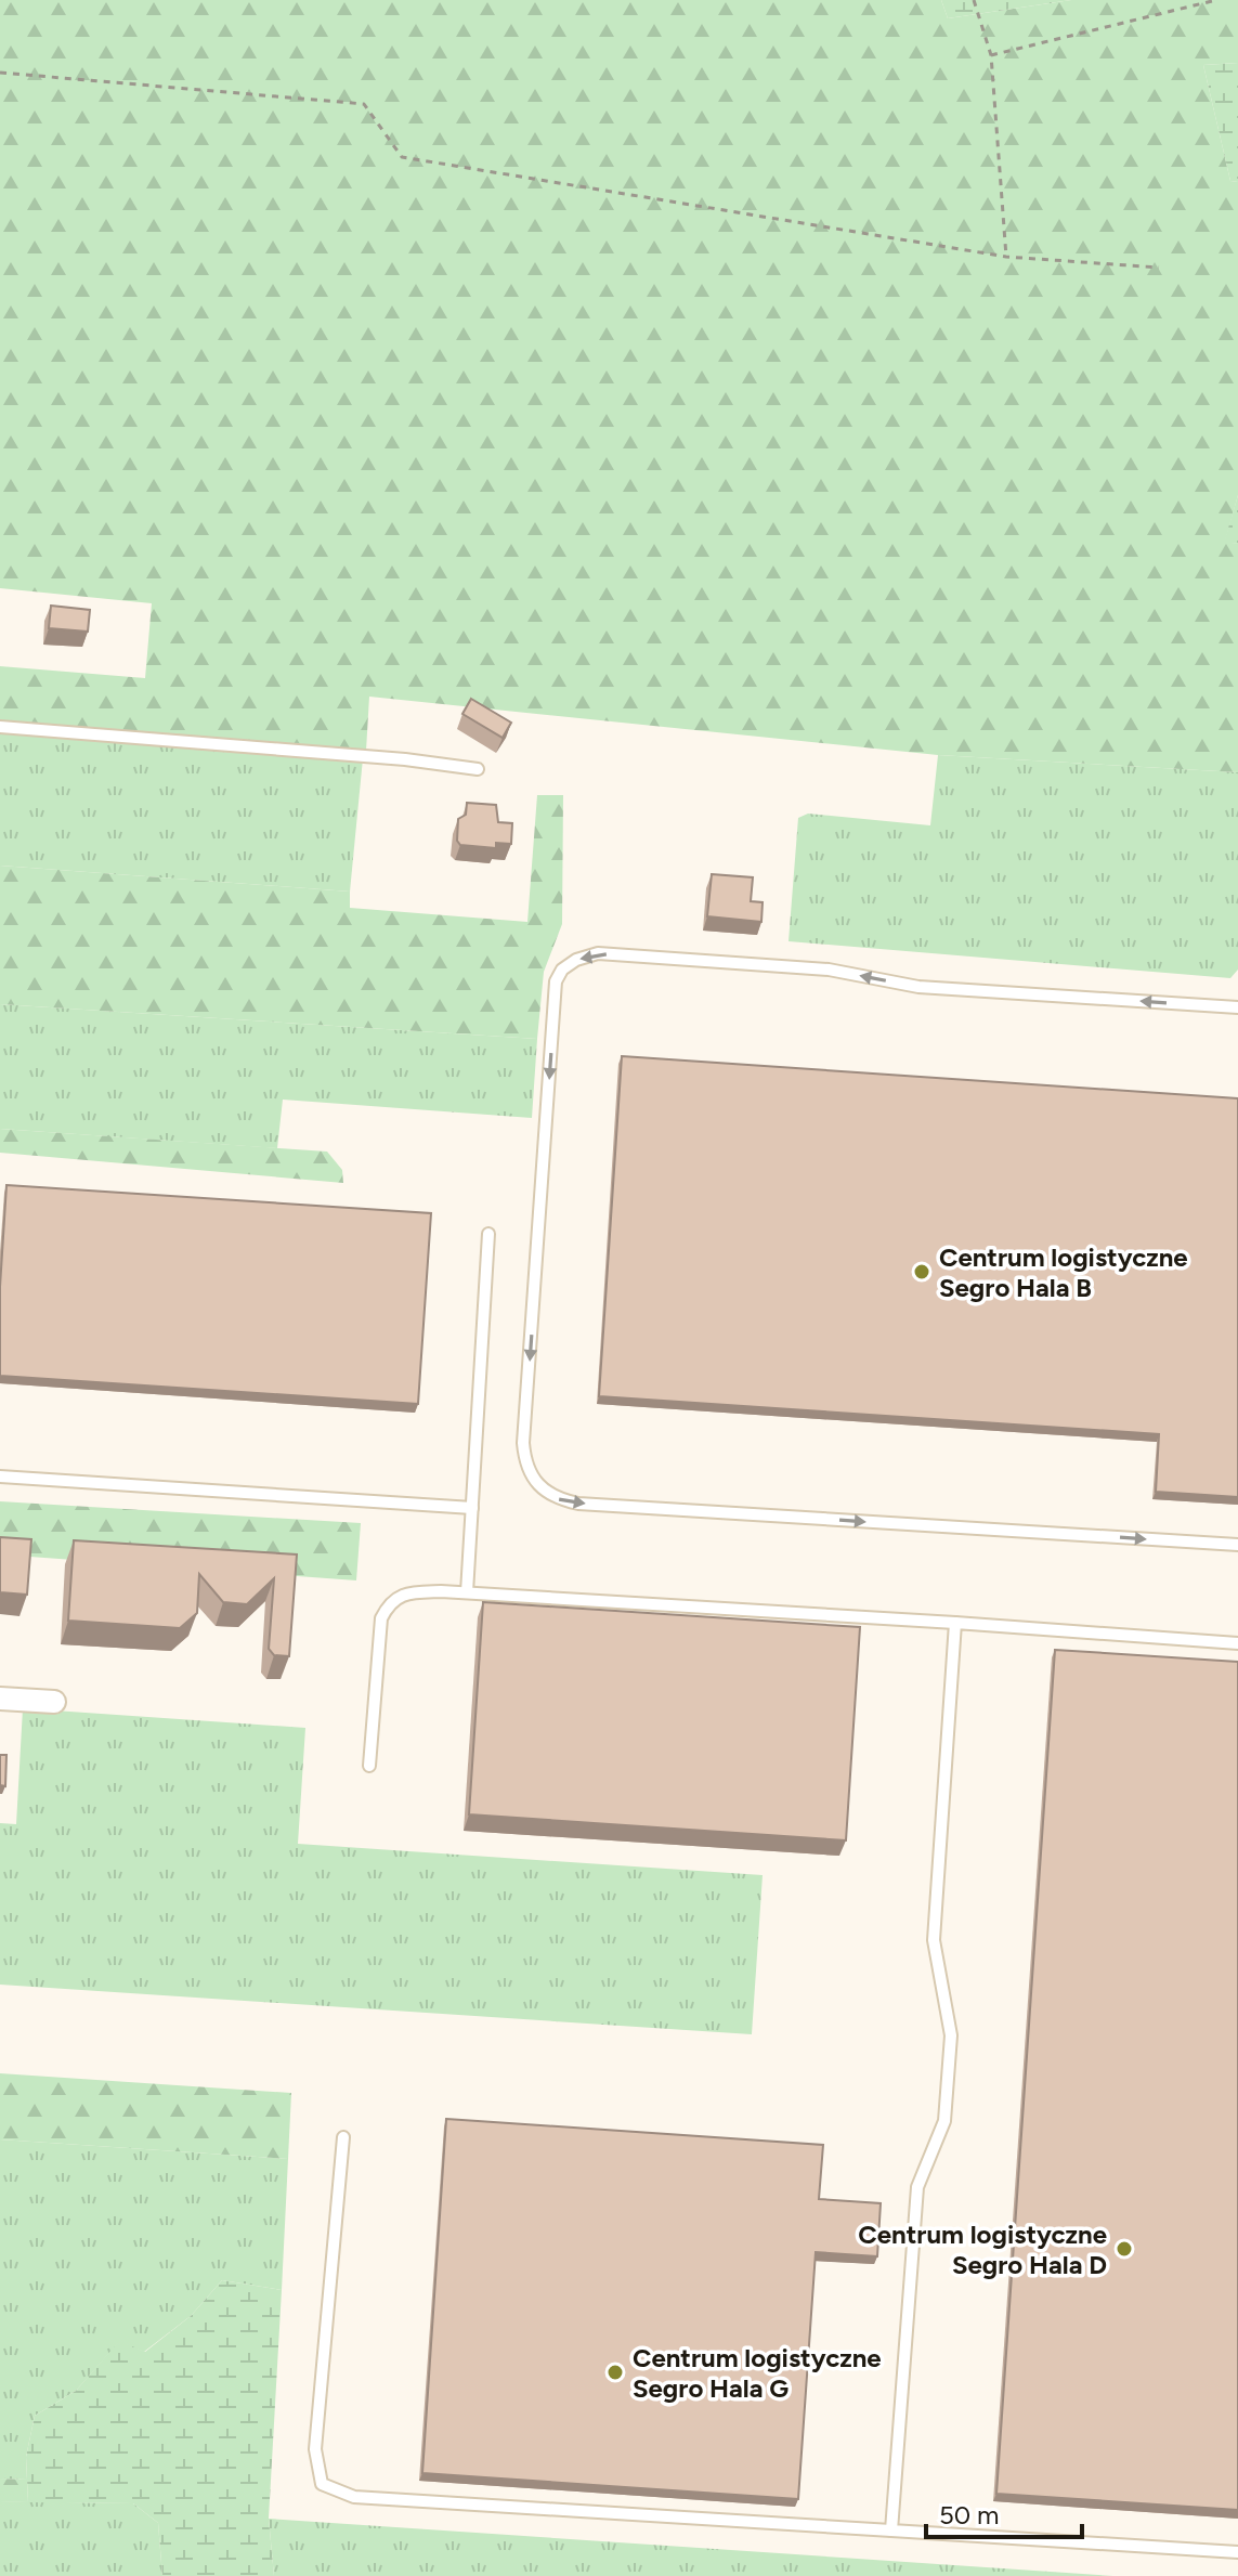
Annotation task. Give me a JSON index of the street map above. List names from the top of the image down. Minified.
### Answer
{"places":["Centrum logistyczne Segro Hala B","Centrum logistyczne Segro Hala D","Centrum logistyczne Segro Hala G"],"scale_bar":"50 m"}
